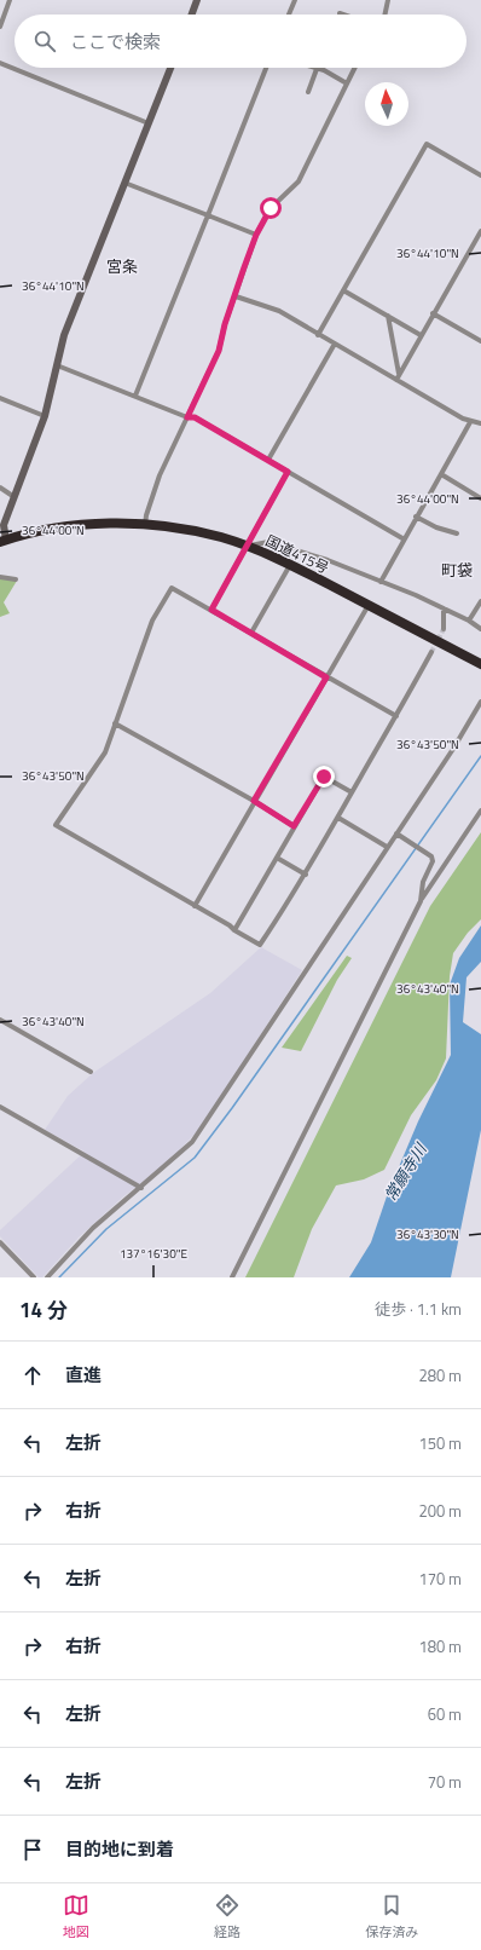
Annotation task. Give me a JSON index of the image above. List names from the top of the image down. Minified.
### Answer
{"streets":{"highway":["国道415号"]},"districts":["宮条","町袋"],"water":["常願寺川"],"north":"top","page":{"search":"ここで検索","heading":["14 分","徒歩 · 1.1 km"],"list":[["直進","280 m"],["左折","150 m"],["右折","200 m"],["左折","170 m"],["右折","180 m"],["左折","60 m"],["左折","70 m"],"目的地に到着"],"nav":["地図","経路","保存済み"]},"coordinates":["36°44'10\"N","36°44'00\"N","36°43'50\"N","36°43'40\"N","36°43'30\"N","137°16'30\"E"]}
